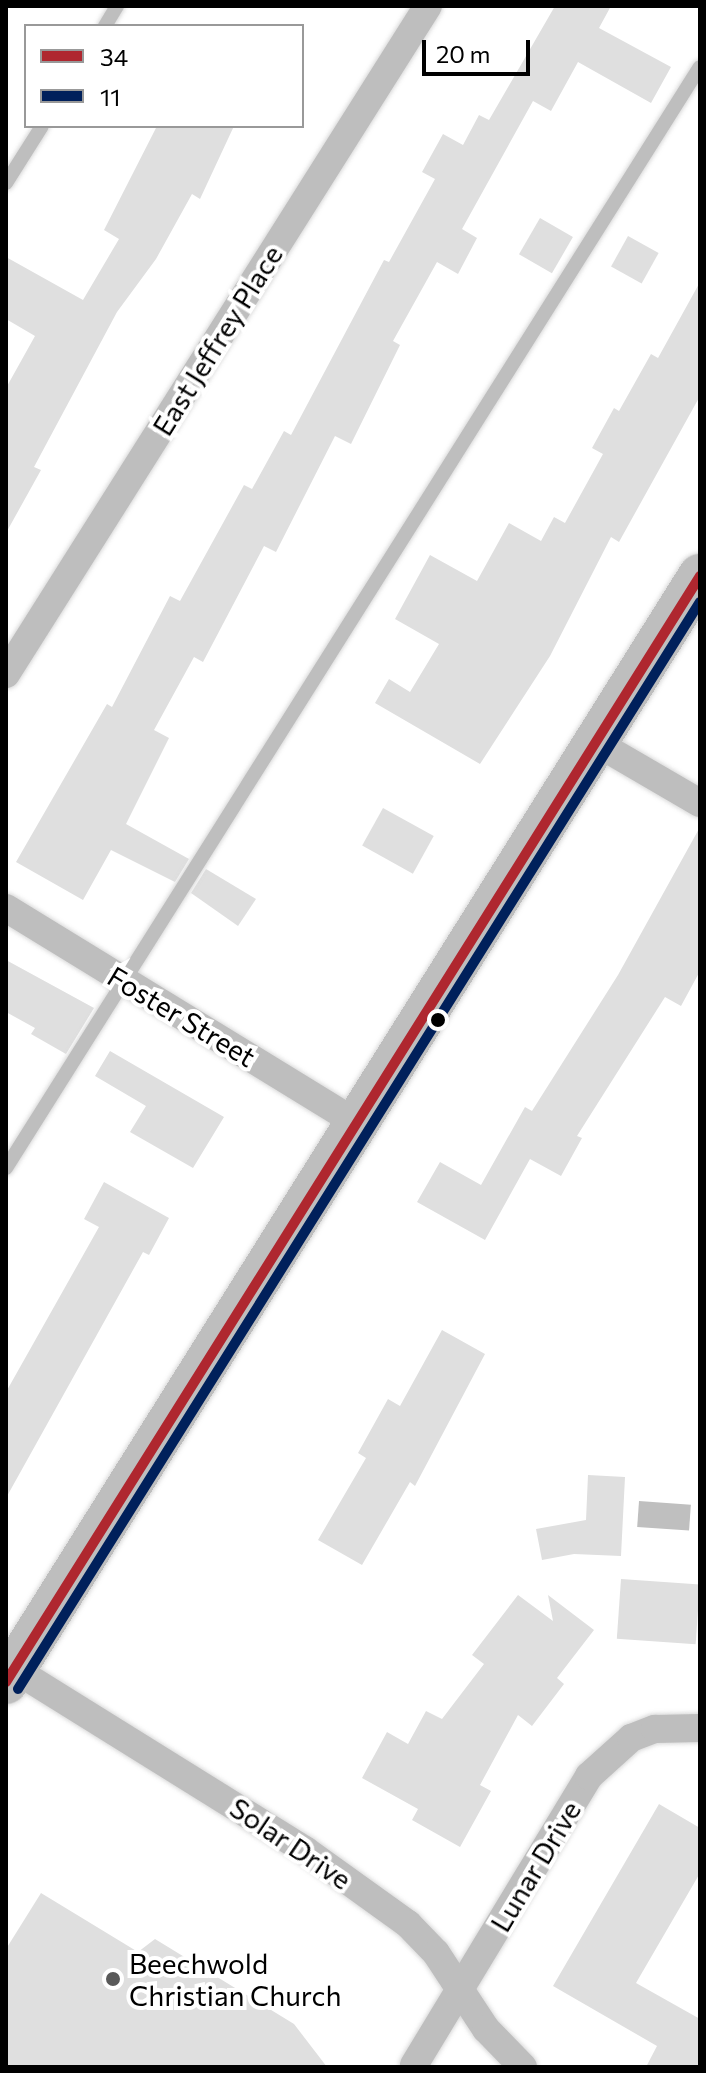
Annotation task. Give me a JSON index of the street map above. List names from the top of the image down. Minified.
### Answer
{"streets":{"street":["East Jeffrey Place","Foster Street","Solar Drive","Lunar Drive"]},"crossings":[["Solar Drive","Lunar Drive"]],"places":["Beechwold Christian Church"],"lines":["transit line 34","transit line 11"],"legend":["34","11"],"scale_bar":"20 m"}
